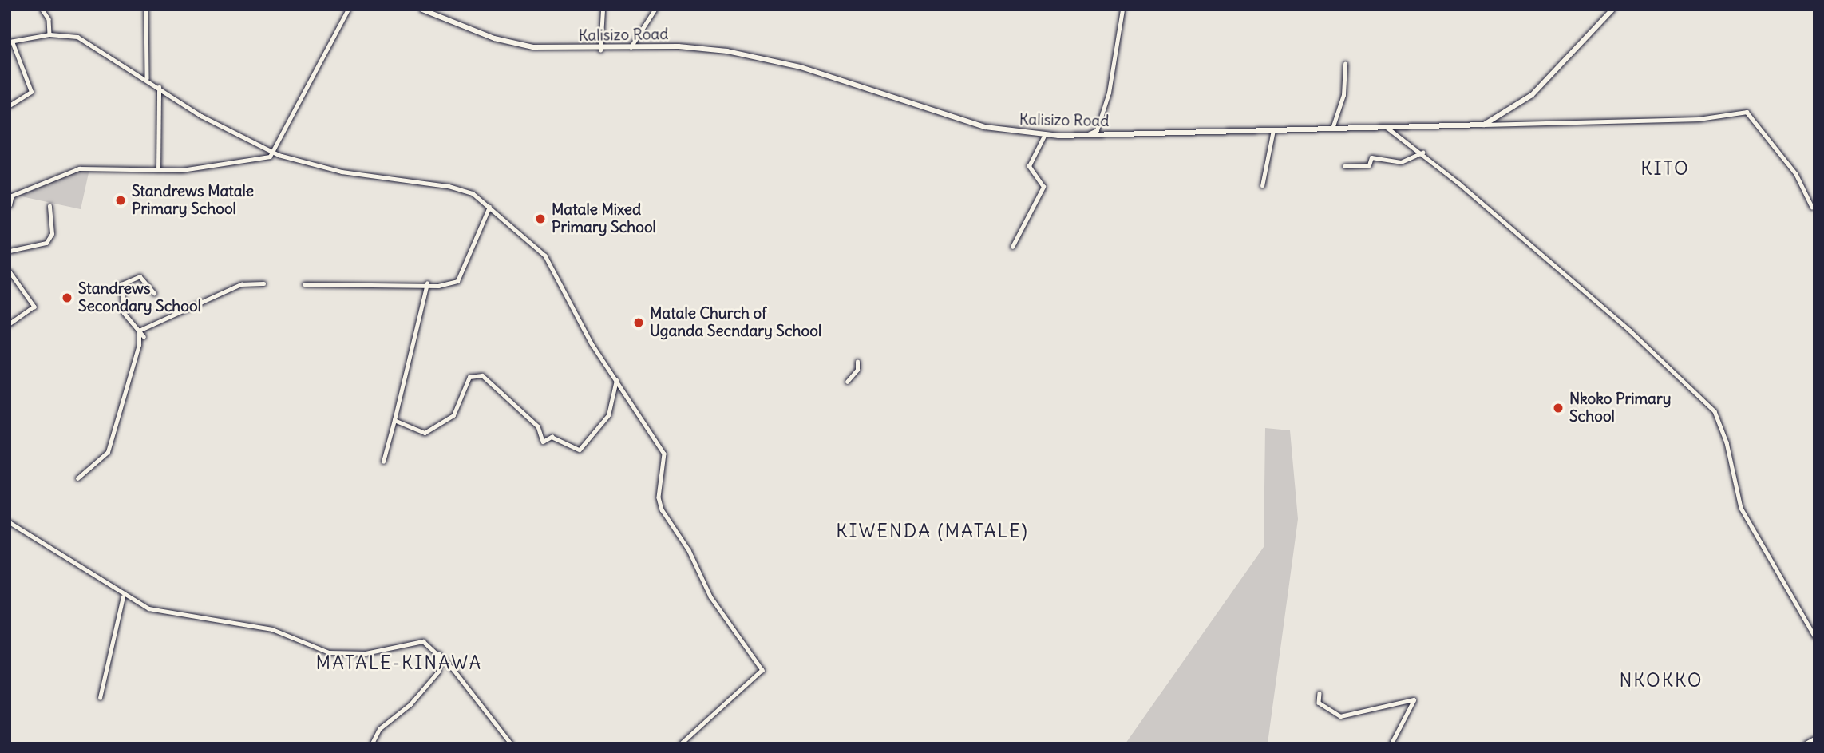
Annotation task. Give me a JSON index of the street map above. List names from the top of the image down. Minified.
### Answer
{"streets":{"street":["Kalisizo Road"]},"districts":["KITO","KIWENDA (MATALE)","MATALE-KINAWA","NKOKKO"],"places":["Standrews Matale Primary School","Matale Mixed Primary School","Standrews Secondary School","Matale Church of Uganda Secndary School","Nkoko Primary School"]}
